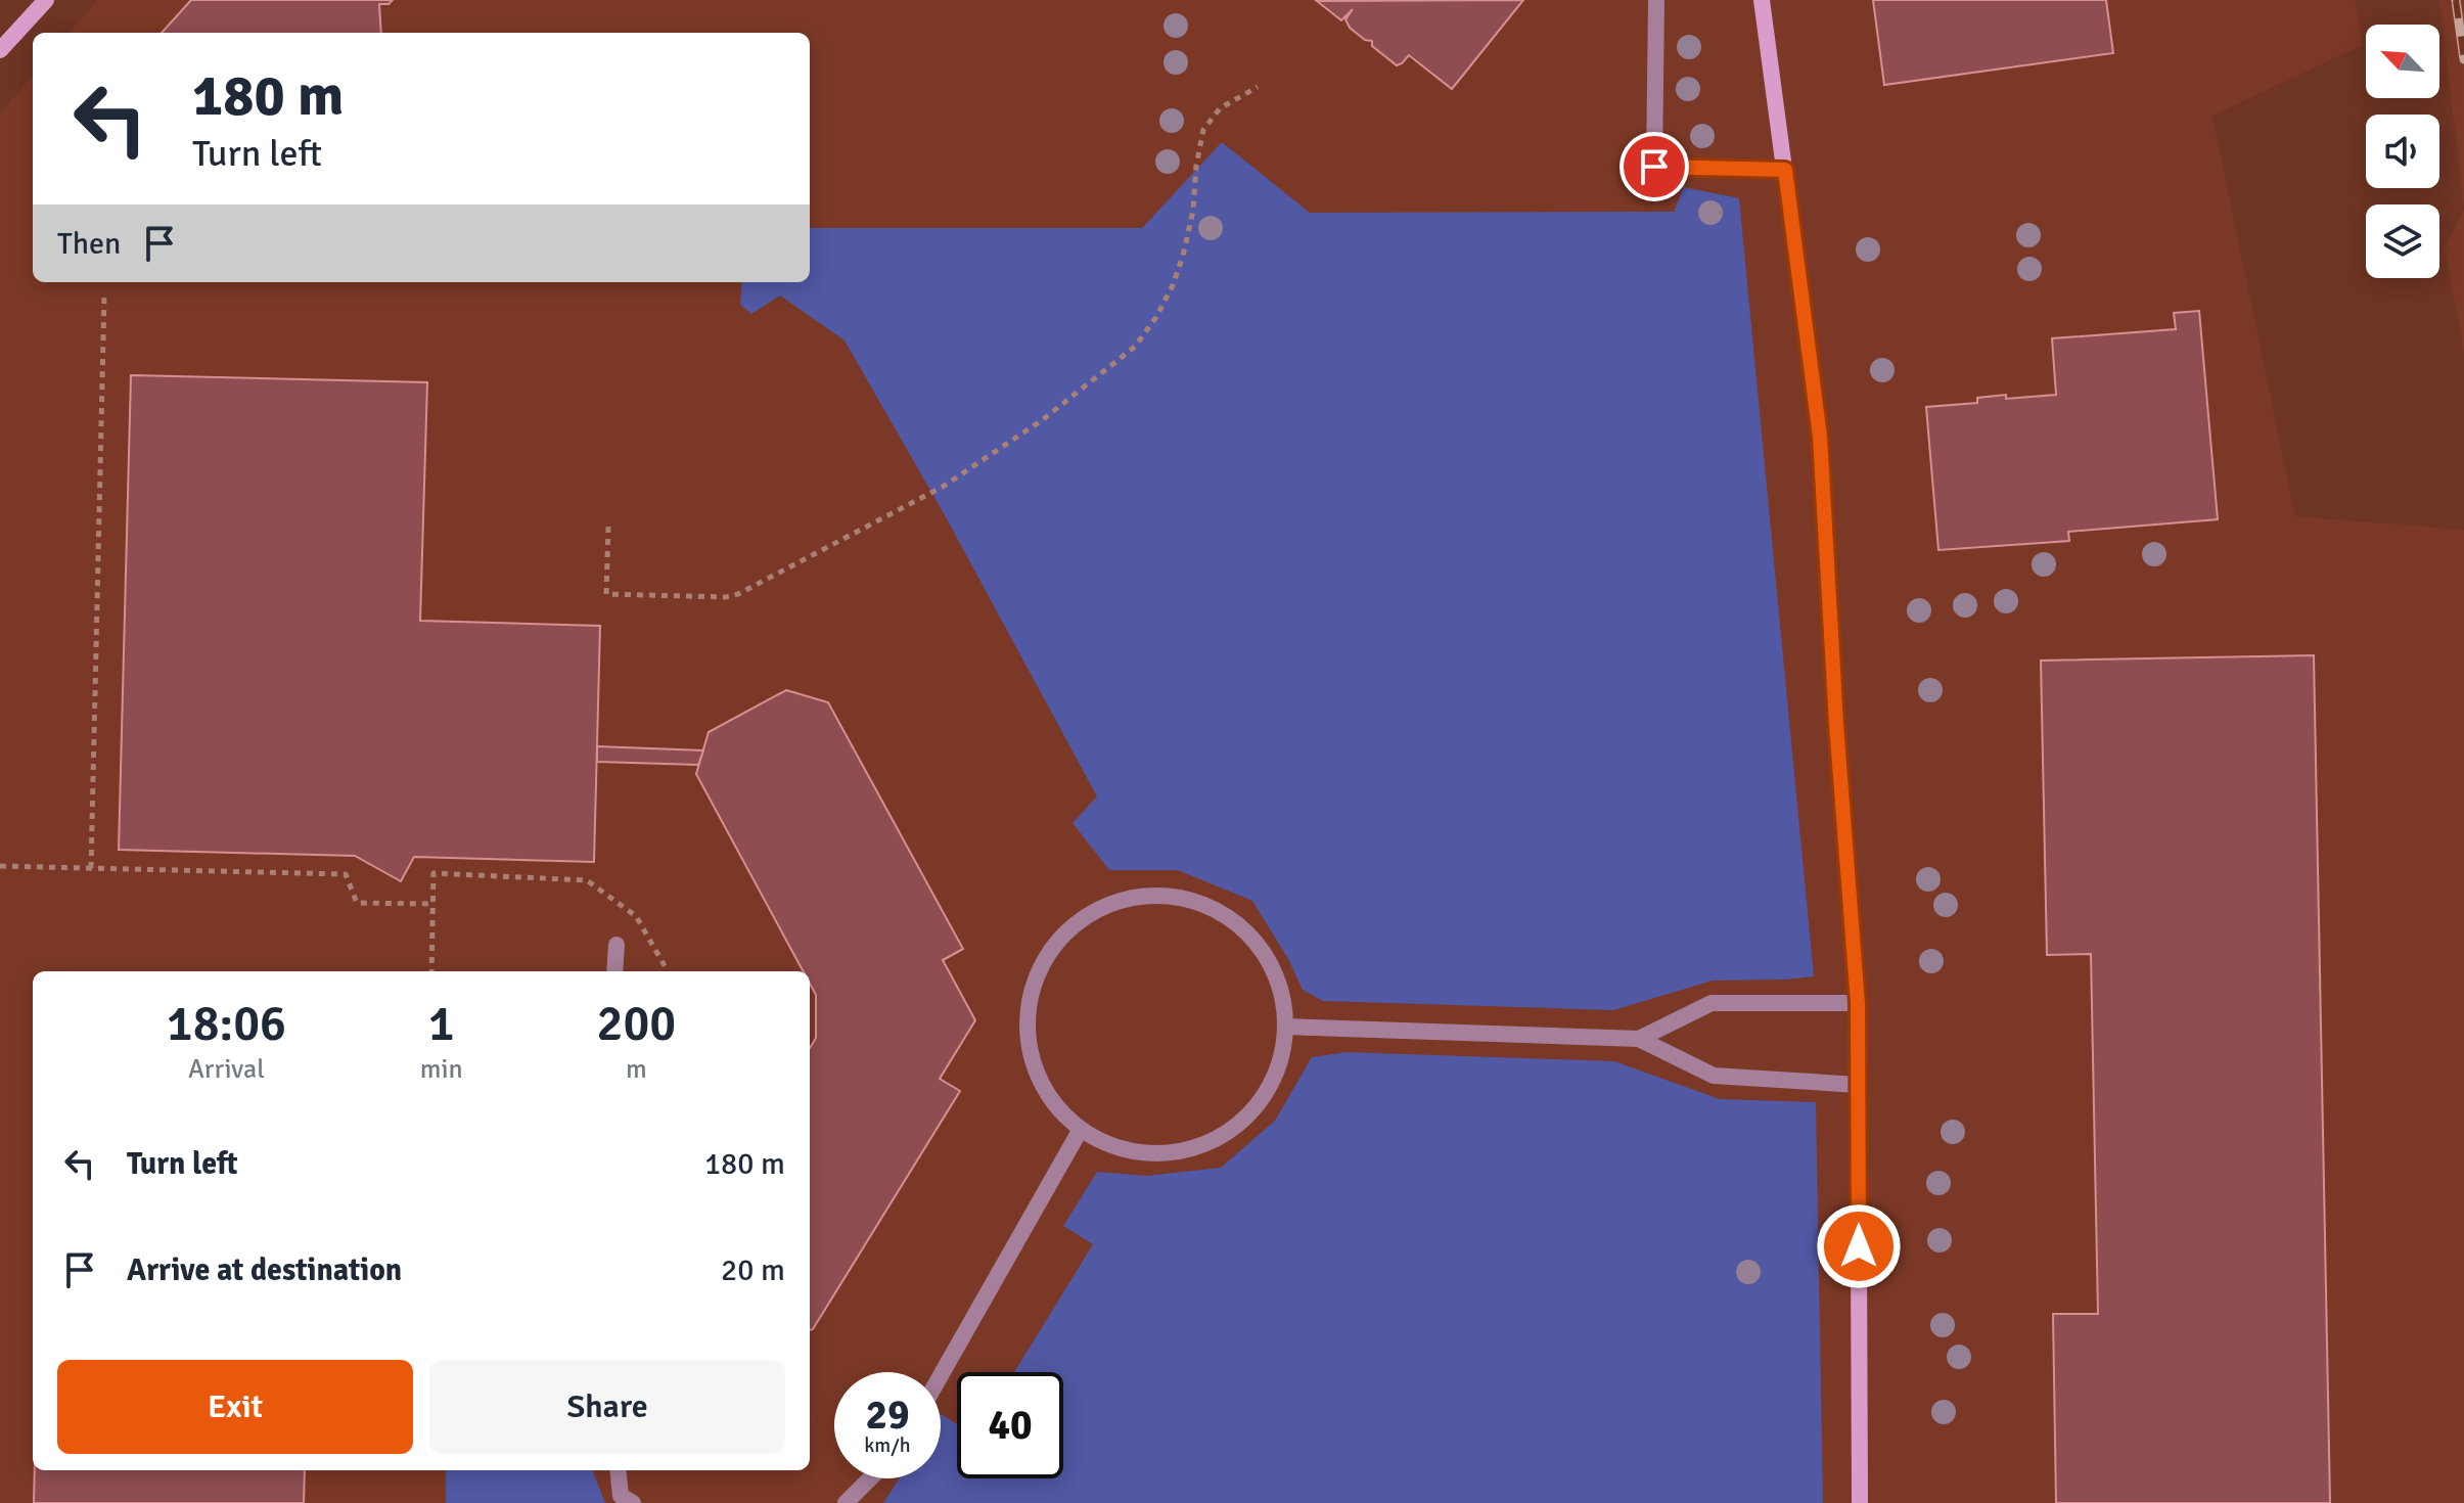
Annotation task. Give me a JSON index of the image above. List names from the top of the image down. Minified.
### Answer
{"north":"top left","page":{"turn":["180 m","Turn left"],"then":"Then","eta":["18:06","Arrival","1","min","200","m"],"list":[{"name":"Turn left","value":"180 m"},{"name":"Arrive at destination","value":"20 m"}],"buttons":["Exit","Share"],"speed":"29 km/h","limit":"40"}}
